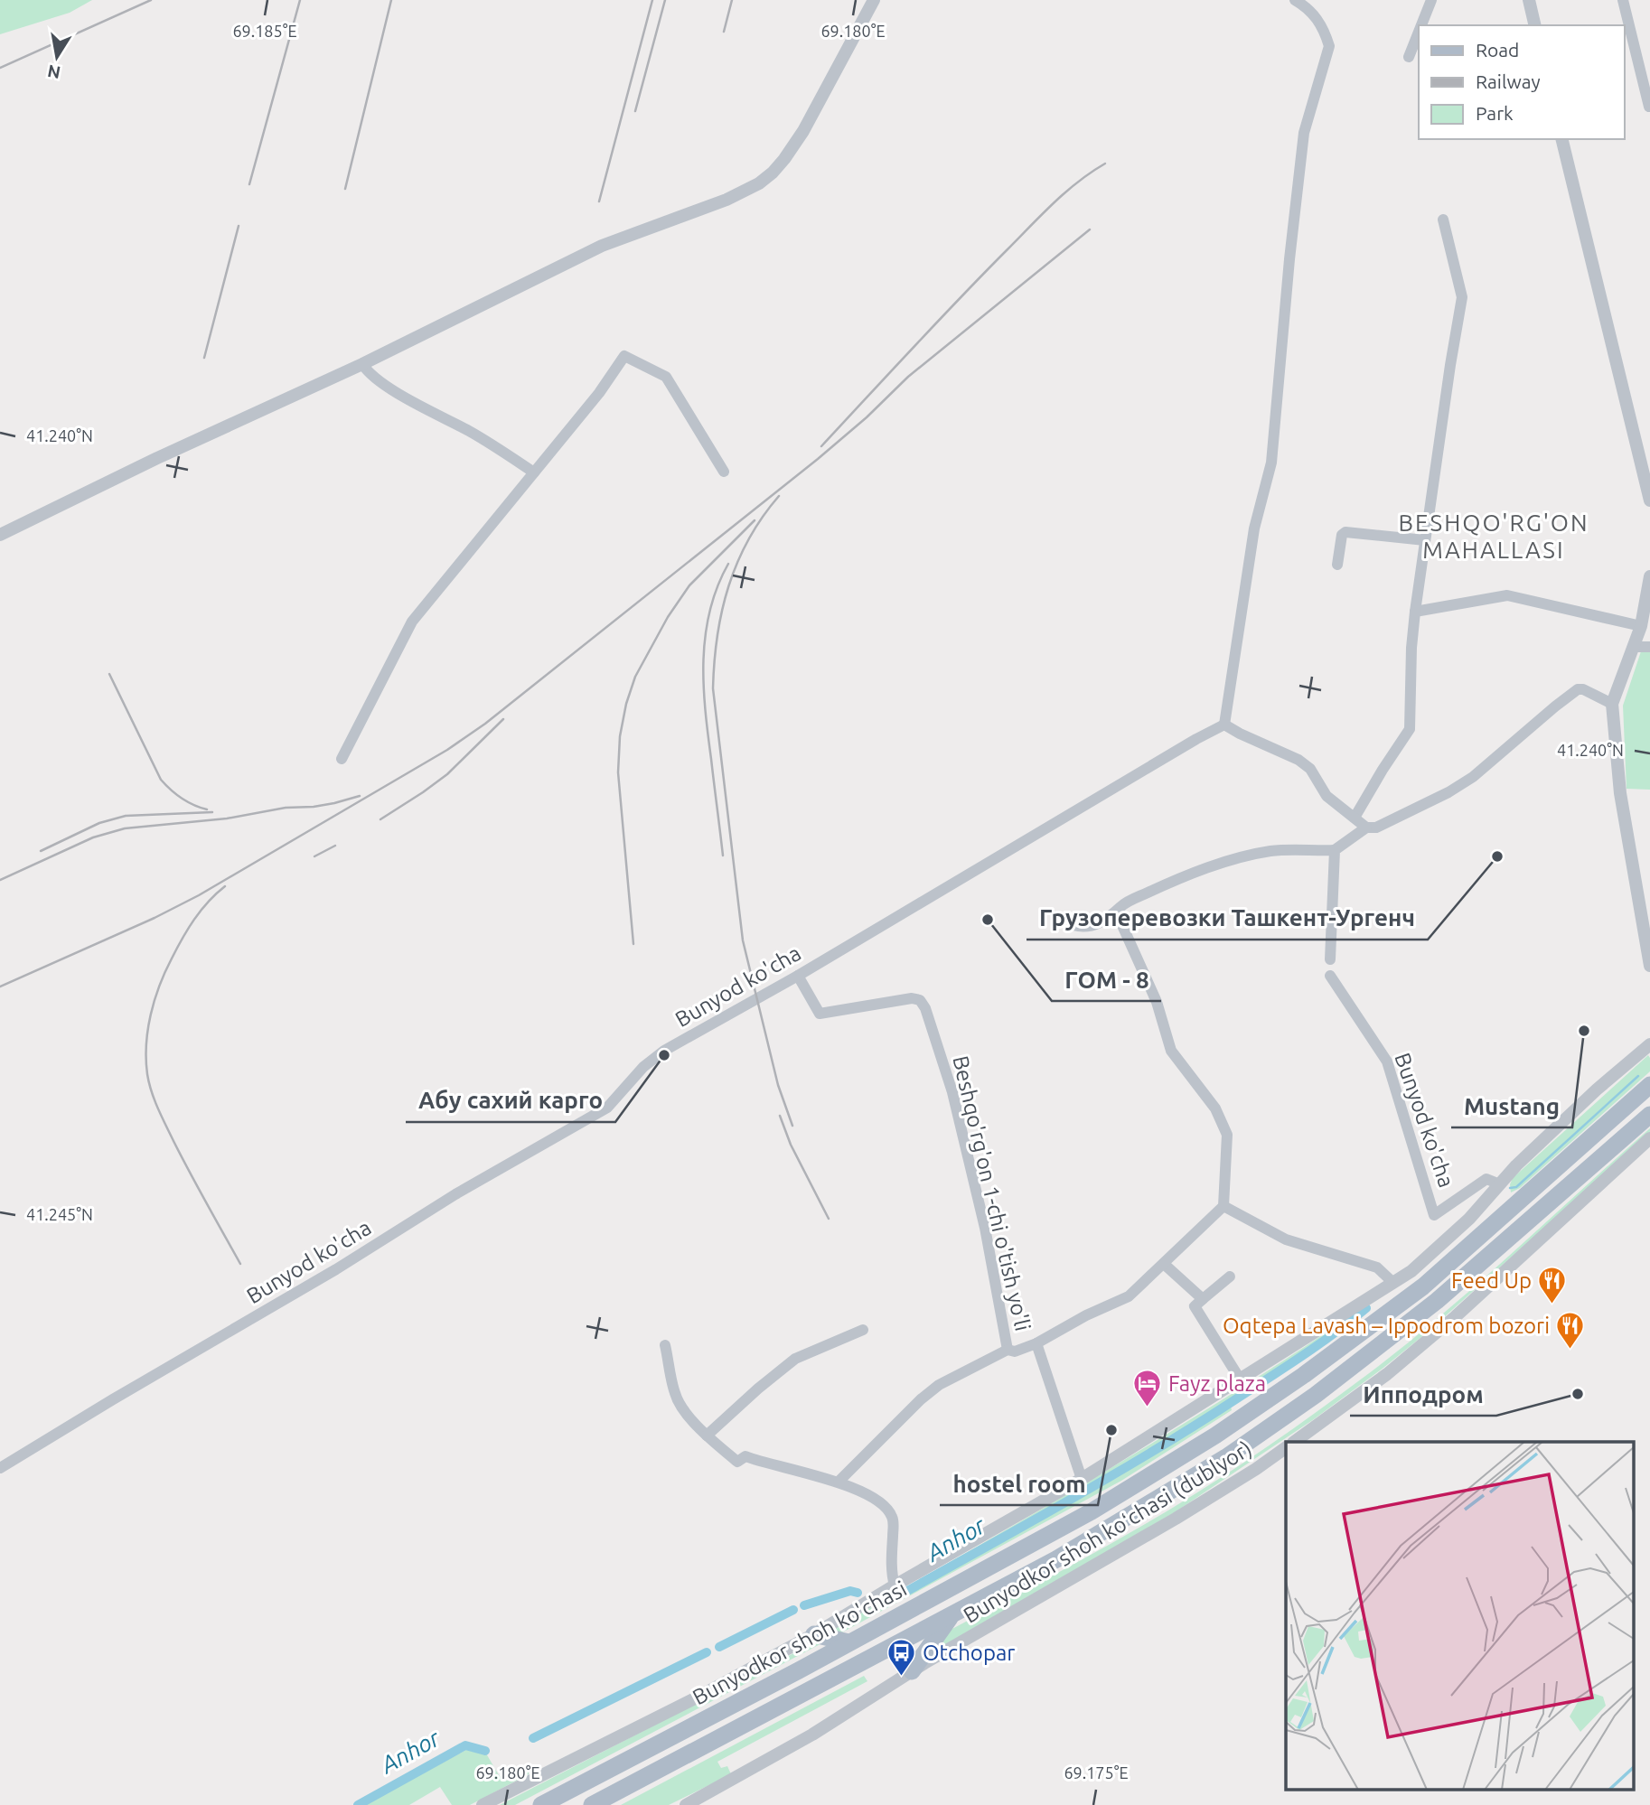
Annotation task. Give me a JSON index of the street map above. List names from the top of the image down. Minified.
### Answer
{"streets":{"main road":["Bunyodkor shoh ko'chasi"],"street":["Bunyod ko'cha","Beshqo'rg'on 1-chi o'tish yo'li","Bunyodkor shoh koʻchasi (dublyor)"]},"crossings":[["Bunyod ko'cha","Beshqo'rg'on 1-chi o'tish yo'li"]],"districts":["BESHQO'RG'ON MAHALLASI"],"water":["Anhor"],"places":{"other":["Грузоперевозки Ташкент-Ургенч","ГОМ - 8","Mustang","Абу сахий карго","Ипподром","hostel room"],"restaurant":["Feed Up","Oqtepa Lavash – Ippodrom bozori"],"hotel":["Fayz plaza"],"bus stop":["Otchopar"]},"legend":["Road","Railway","Park"],"north":"bottom","coordinates":["69.185°E","69.180°E","41.240°N","41.245°N","69.175°E"]}
